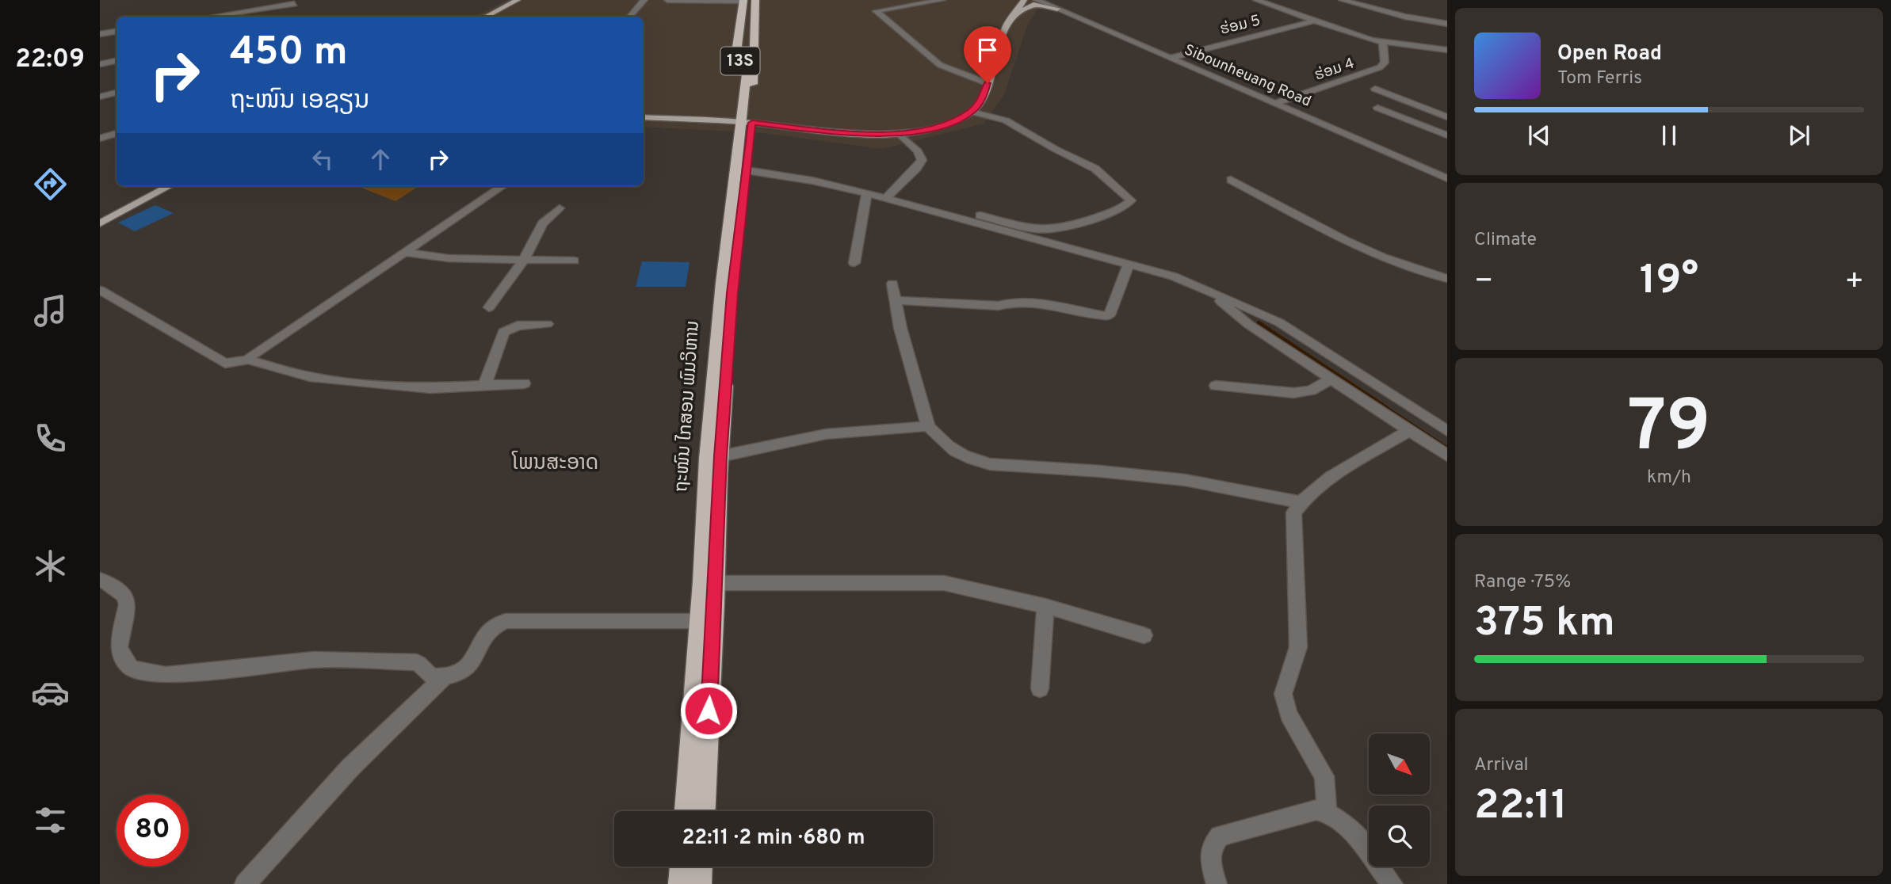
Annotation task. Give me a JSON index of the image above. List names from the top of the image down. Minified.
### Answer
{"streets":{"highway":["13S","ຖະໜົນ ໄກສອນ ພົມວິຫານ"],"street":["ຮ່ອມ 5","ຮ່ອມ 4","Sibounheuang Road"]},"crossings":[["ຮ່ອມ 5","Sibounheuang Road"],["ຮ່ອມ 4","Sibounheuang Road"]],"districts":["ໂພນສະອາດ"],"north":"bottom right","page":{"tabs":"22:09","turn":["450 m","ຖະໜົນ ເອຊຽນ"],"song":["Open Road","Tom Ferris"],"tile":["Climate",["79","km/h"],["Range · 75%","375 km"],["Arrival","22:11"]],"heat":["−","19°","+"],"limit":"80","trip":"22:11 · 2 min · 680 m"}}
